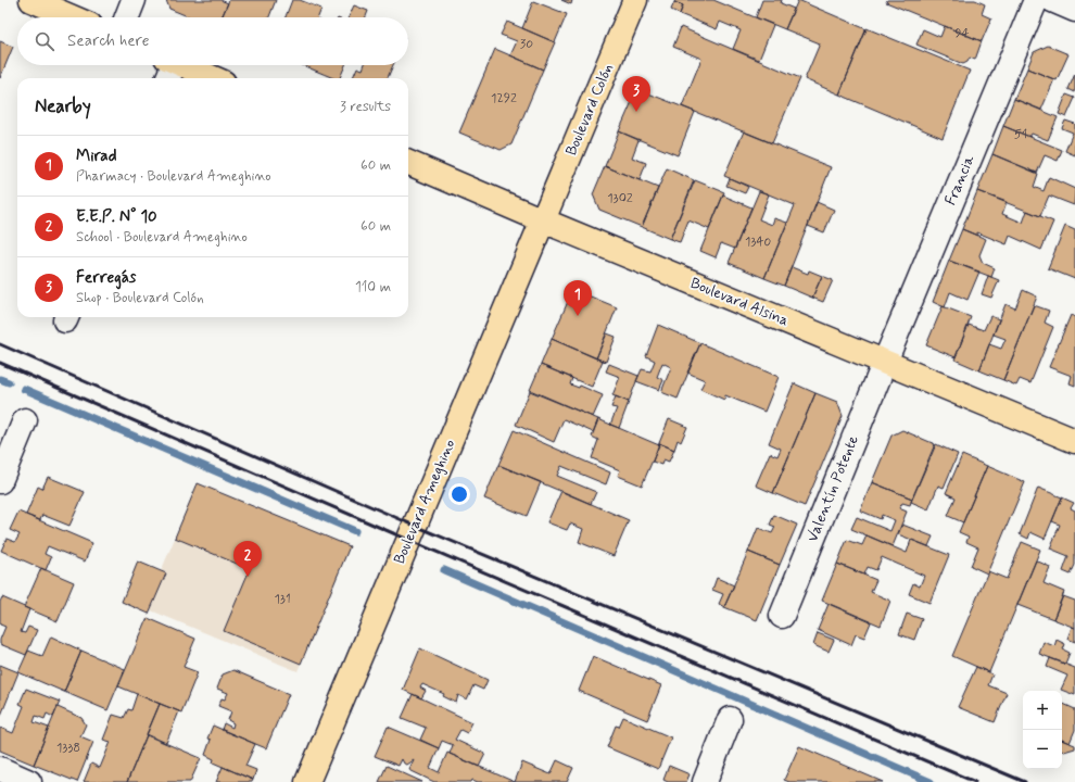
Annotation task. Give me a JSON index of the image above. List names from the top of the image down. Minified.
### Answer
{"streets":{"main road":["Boulevard Colón","Boulevard Alsina","Boulevard Ameghino"],"street":["Francia","Valentín Potente"]},"crossings":[["Boulevard Colón","Boulevard Alsina"],["Boulevard Colón","Boulevard Ameghino"],["Francia","Boulevard Alsina"],["Francia","Valentín Potente"],["Boulevard Alsina","Valentín Potente"],["Boulevard Alsina","Boulevard Ameghino"]],"house_numbers":["94","30","1292","51","1302","1340","131","1338"],"page":{"search":"Search here","pins":["3","1","2"],"heading":["Nearby","3 results"],"list":[{"mark":"1","name":"Mirad","note":"Pharmacy · Boulevard Ameghino","value":"60 m"},{"mark":"2","name":"E.E.P. N° 10","note":"School · Boulevard Ameghino","value":"60 m"},{"mark":"3","name":"Ferregás","note":"Shop · Boulevard Colón","value":"110 m"}],"map_buttons":["+","−"]}}
